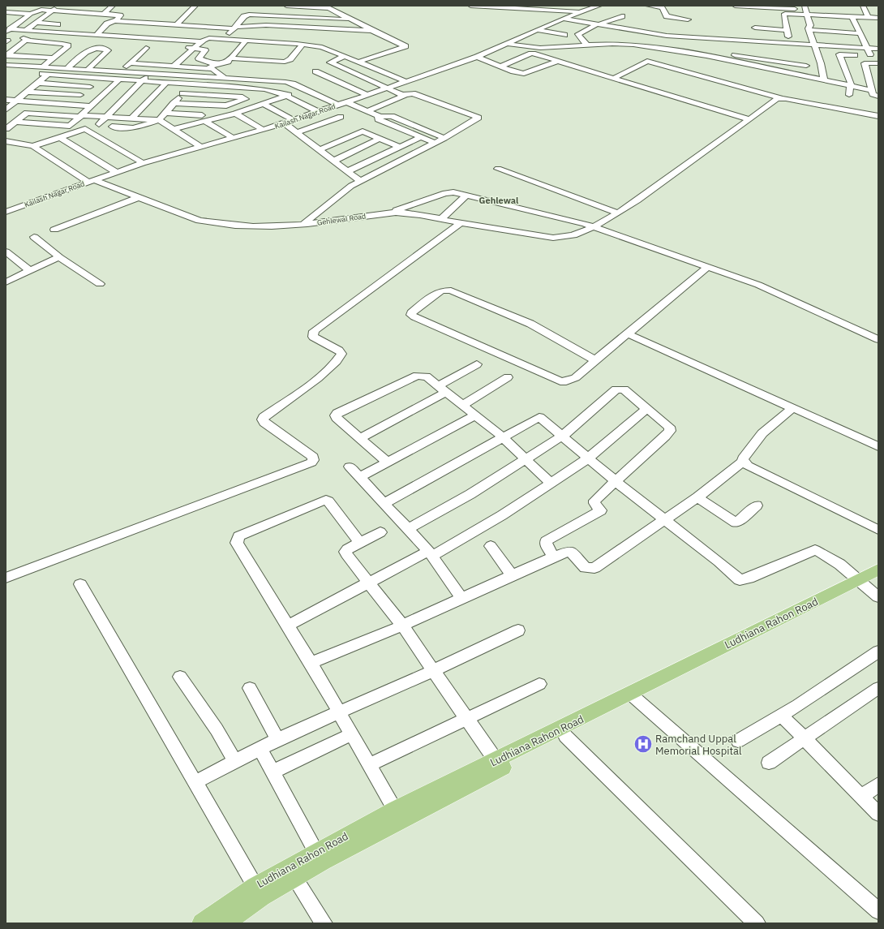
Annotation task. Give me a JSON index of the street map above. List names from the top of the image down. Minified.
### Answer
{"streets":{"main road":["Ludhiana Rahon Road"],"street":["Kailash Nagar Road","Gehlewal Road"]},"crossings":[["Kailash Nagar Road","Gehlewal Road"]],"districts":["Gehlewal"],"places":{"hospital":["Ramchand Uppal Memorial Hospital"]}}
